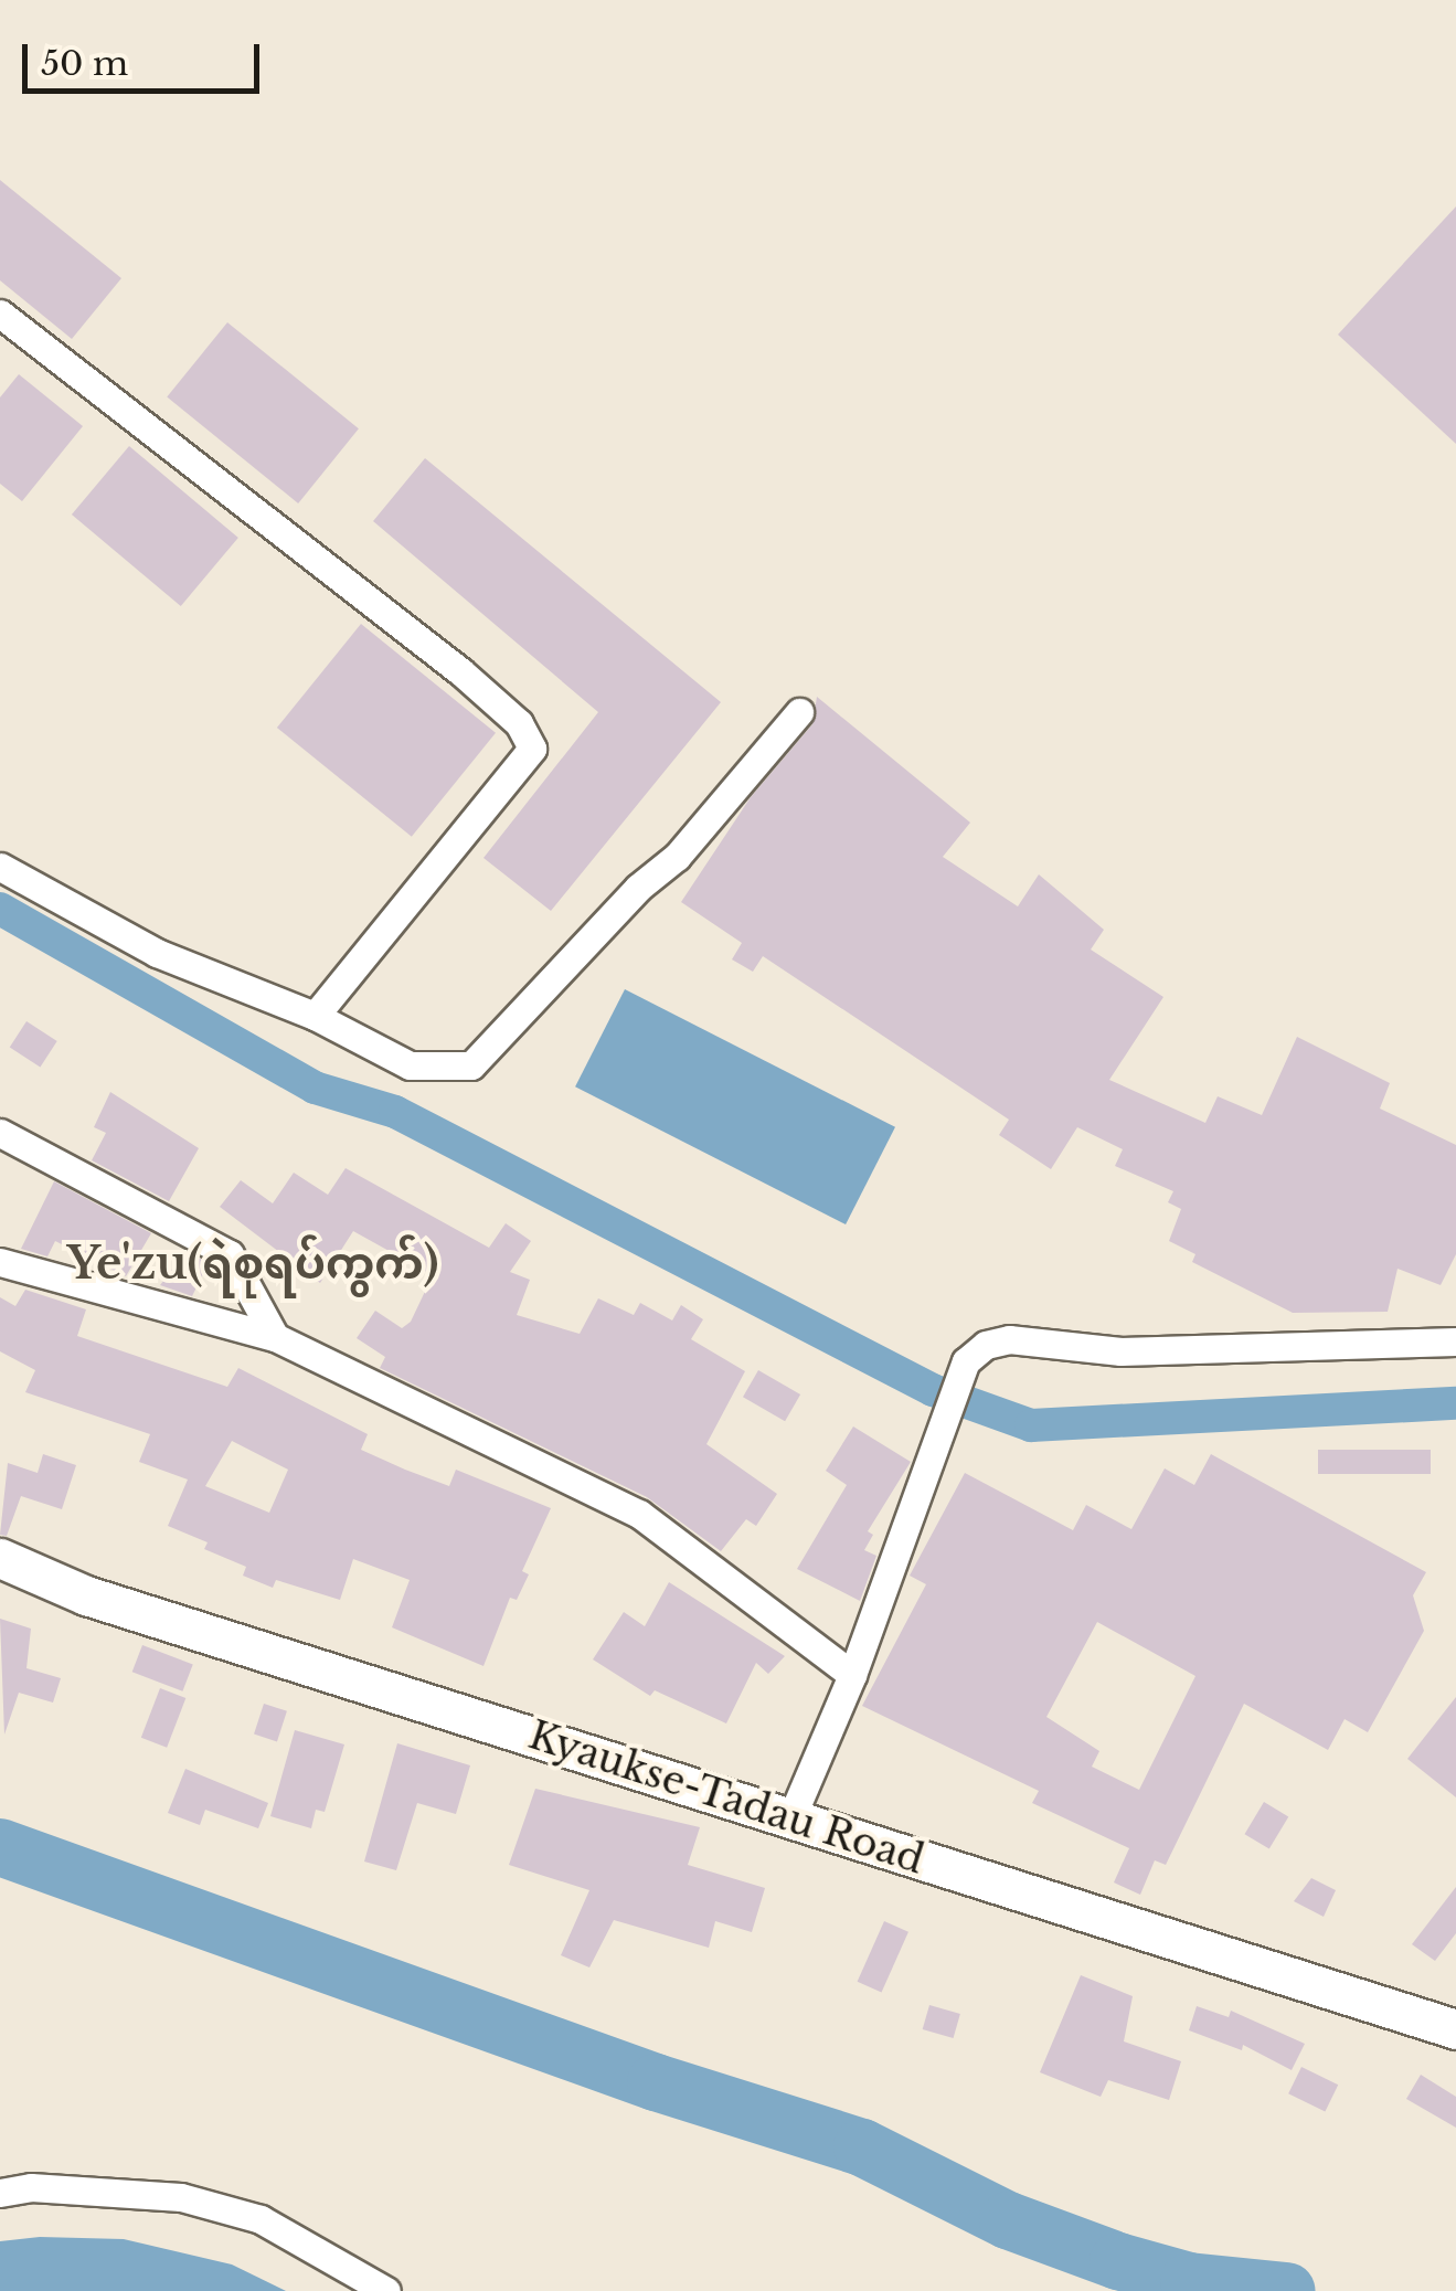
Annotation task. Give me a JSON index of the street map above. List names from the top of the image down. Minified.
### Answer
{"streets":{"main road":["Kyaukse-Tadau Road"]},"districts":["Ye'zu(ရဲစုရပ်ကွက်)"],"scale_bar":"50 m"}
